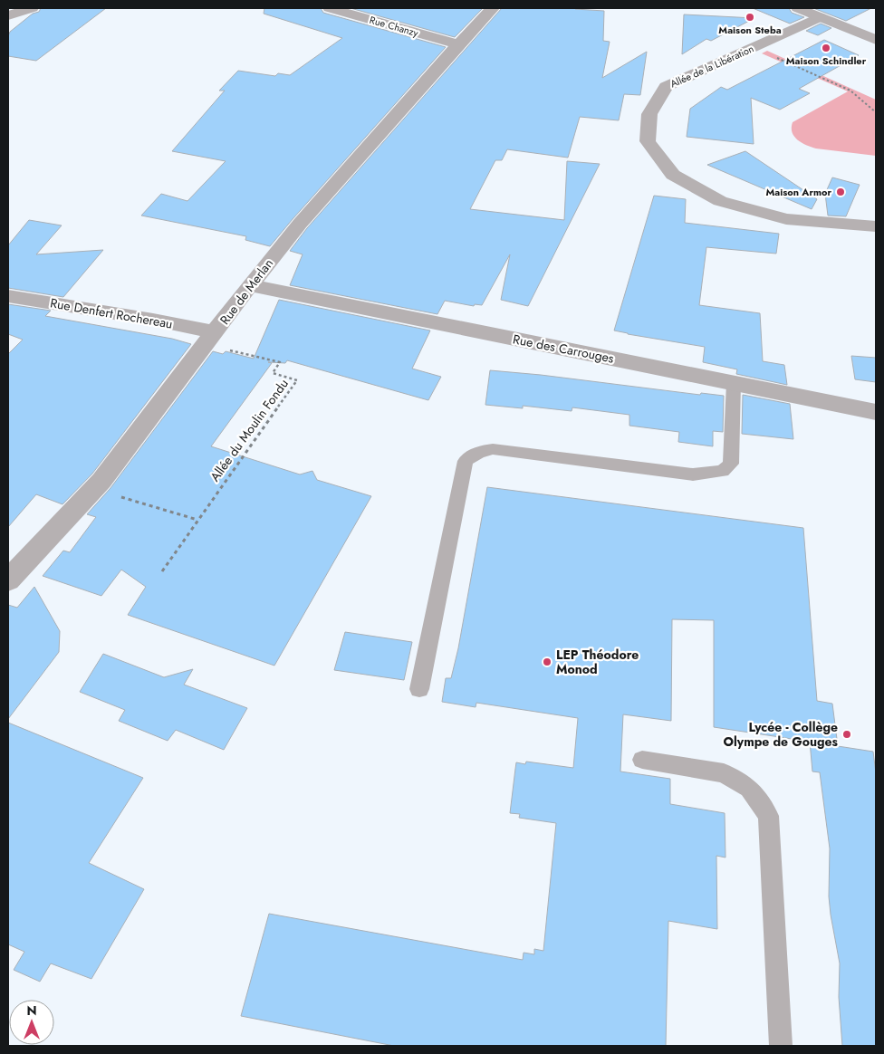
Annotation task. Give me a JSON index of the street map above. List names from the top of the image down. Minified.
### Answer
{"streets":{"street":["Rue Chanzy","Allée de la Libération","Rue de Merlan","Rue Denfert Rochereau","Rue des Carrouges"],"path":["Allée du Moulin Fondu"]},"crossings":[["Rue Chanzy","Rue de Merlan"],["Rue de Merlan","Rue Denfert Rochereau"],["Rue de Merlan","Rue des Carrouges"],["Rue de Merlan","Allée du Moulin Fondu"],["Rue Denfert Rochereau","Allée du Moulin Fondu"]],"places":["Maison Steba","Maison Schindler","Maison Armor","LEP Théodore Monod","Lycée - Collège Olympe de Gouges"],"north":"top"}
